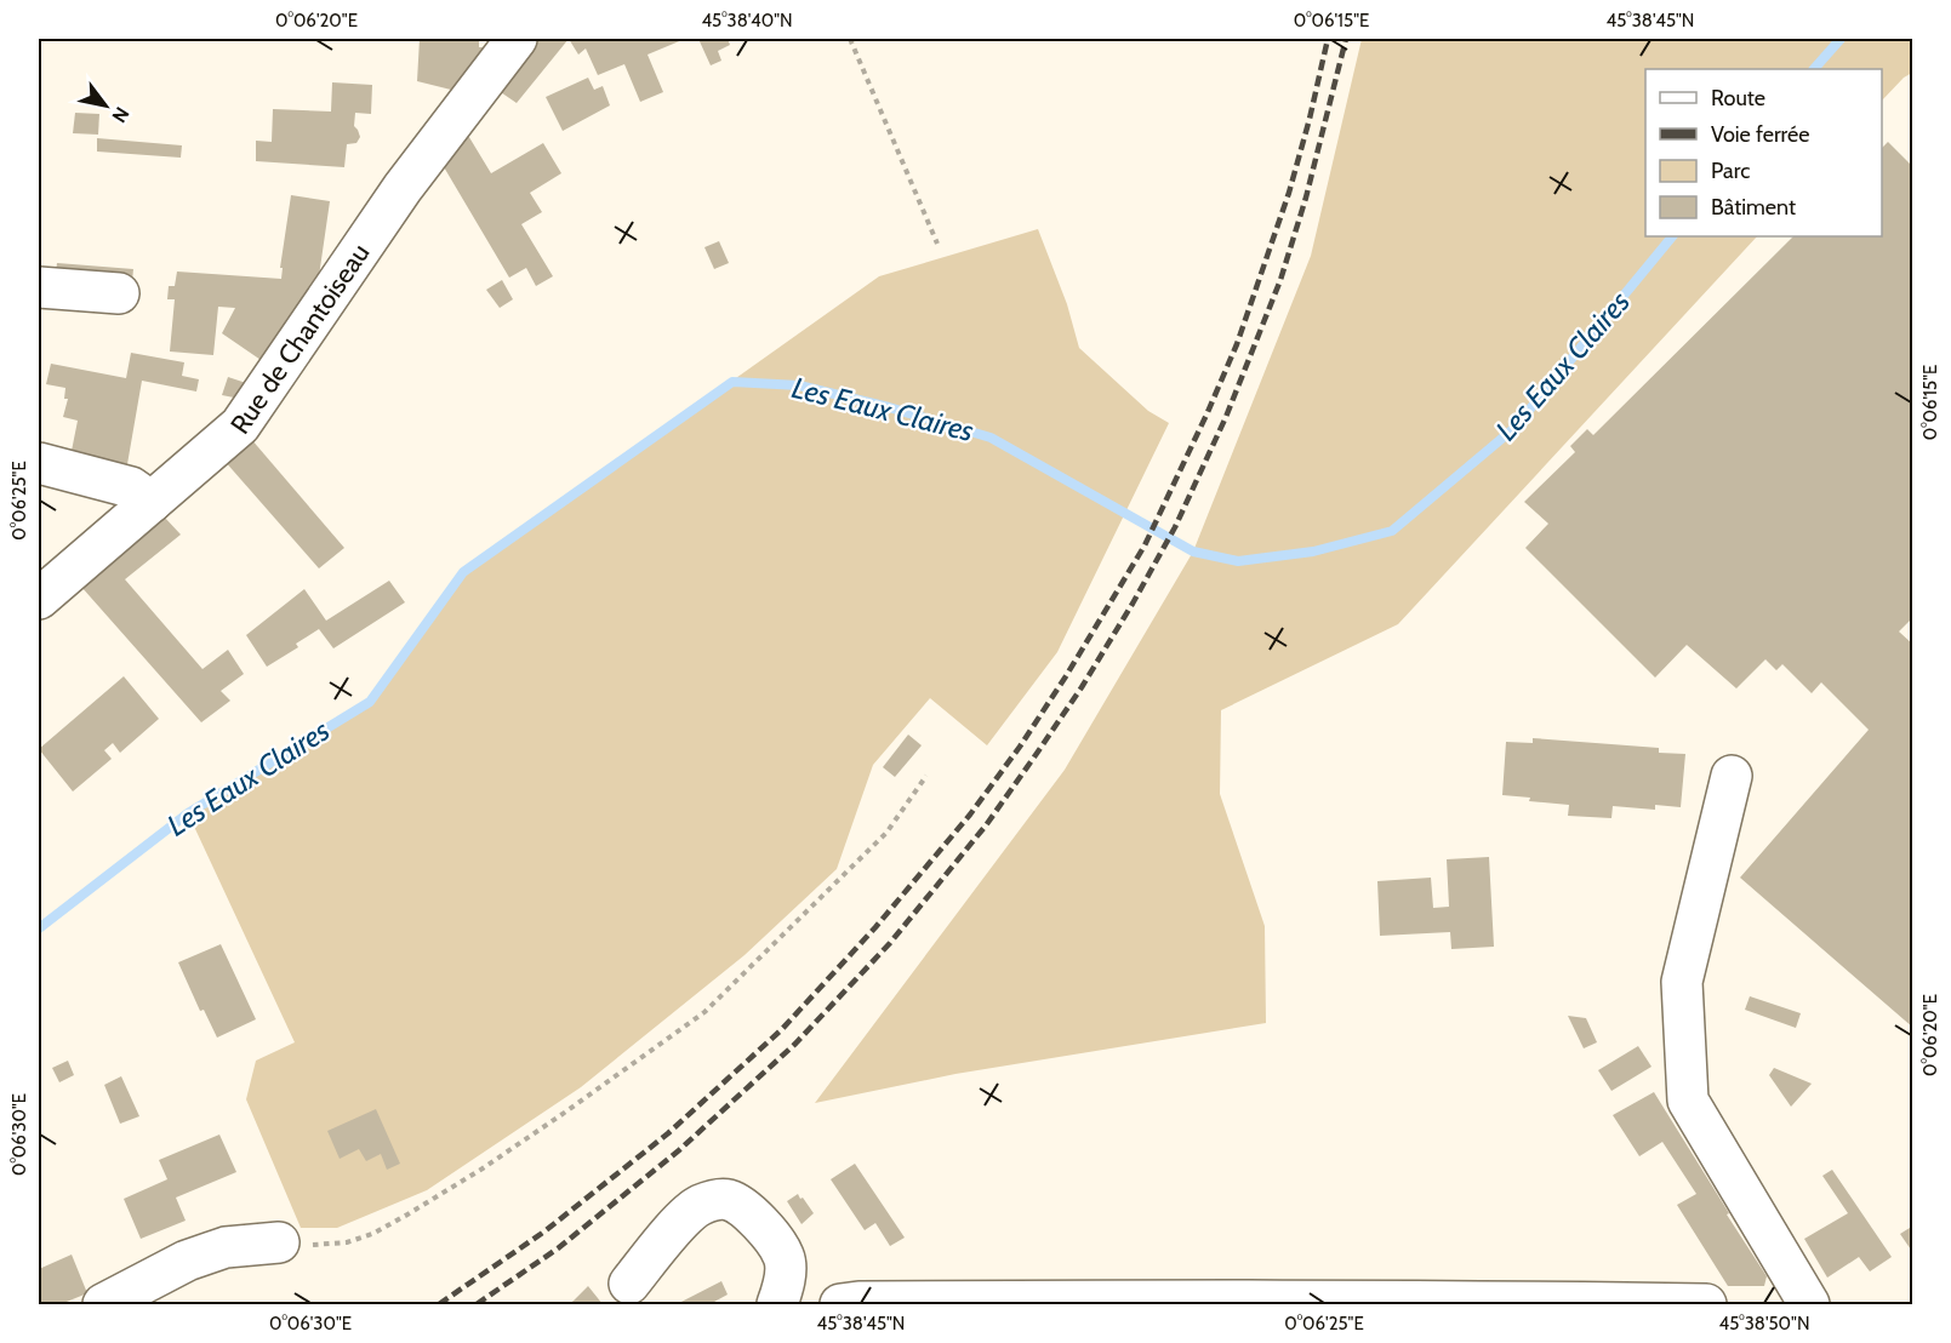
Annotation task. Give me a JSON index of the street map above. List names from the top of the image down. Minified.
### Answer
{"streets":{"street":["Rue de Chantoiseau"]},"water":["Les Eaux Claires"],"legend":["Route","Voie ferrée","Parc","Bâtiment"],"north":"bottom right","coordinates":["0°06'20\"E","45°38'40\"N","0°06'15\"E","45°38'45\"N","0°06'25\"E","0°06'30\"E","45°38'50\"N"]}
